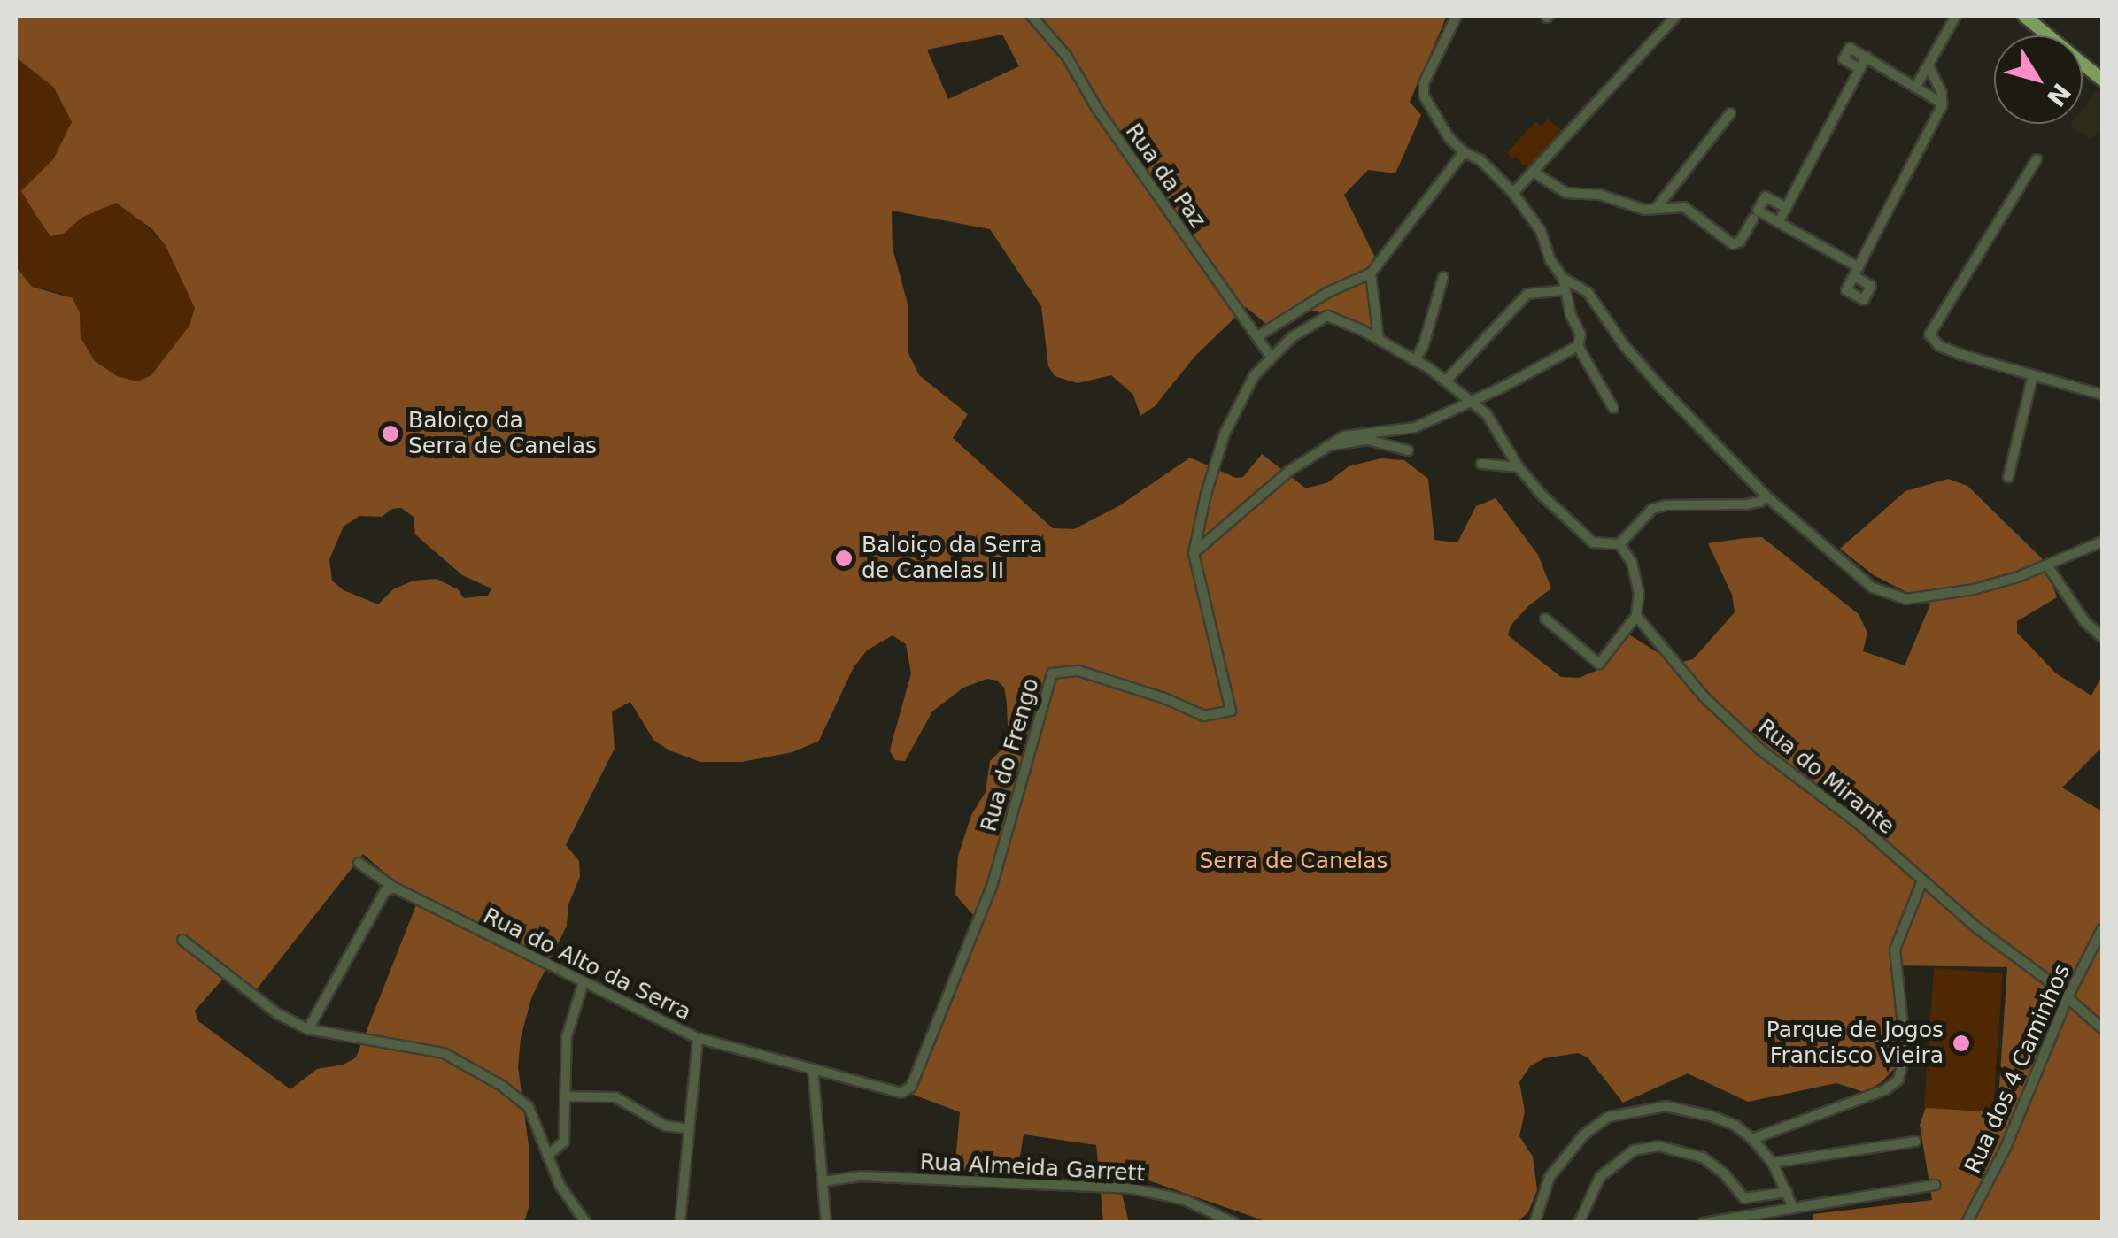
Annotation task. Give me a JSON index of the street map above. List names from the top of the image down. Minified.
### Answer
{"streets":{"street":["Rua da Paz","Rua do Frengo","Rua do Mirante","Rua do Alto da Serra","Rua dos 4 Caminhos","Rua Almeida Garrett"]},"crossings":[["Rua da Paz","Rua do Frengo"],["Rua do Frengo","Rua do Alto da Serra"],["Rua do Mirante","Rua dos 4 Caminhos"]],"parks":["Serra de Canelas"],"places":["Baloiço da Serra de Canelas","Baloiço da Serra de Canelas II","Parque de Jogos Francisco Vieira"],"north":"bottom right"}
